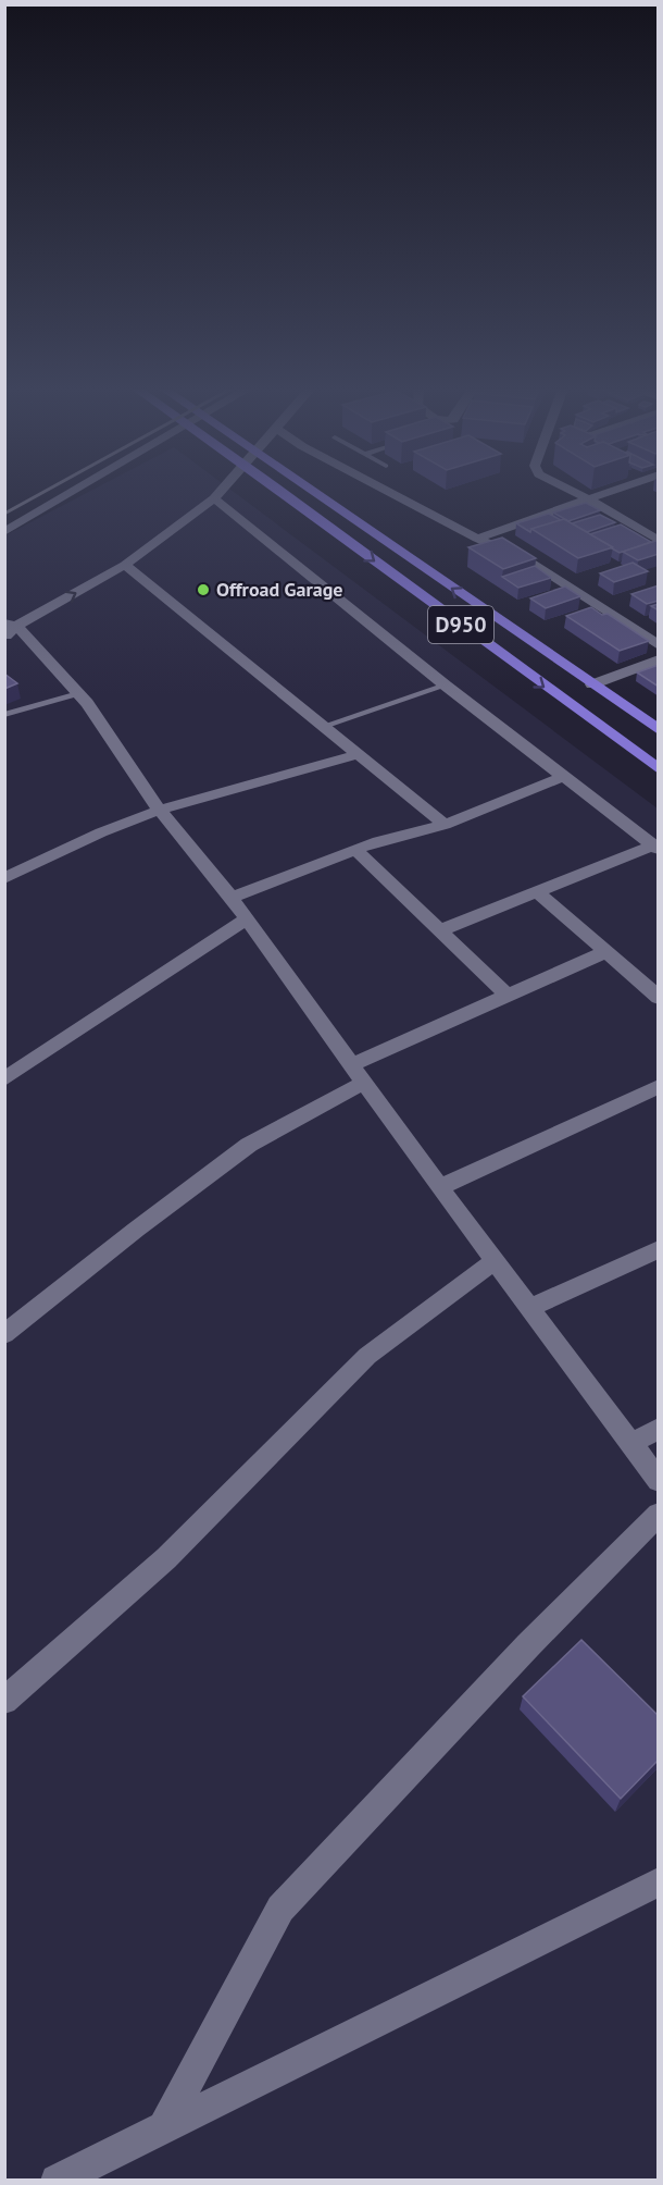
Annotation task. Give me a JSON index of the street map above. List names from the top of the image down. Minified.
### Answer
{"streets":{"highway":["D950"]},"places":["Offroad Garage"]}
